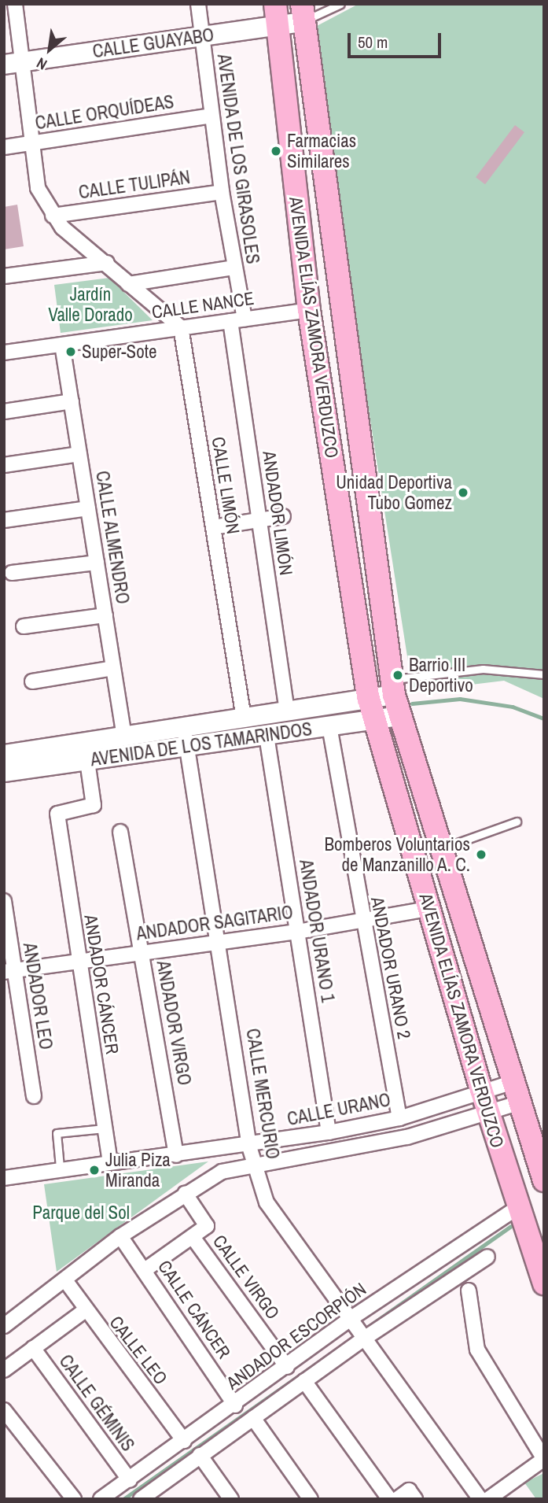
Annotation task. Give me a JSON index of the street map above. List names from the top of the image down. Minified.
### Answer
{"streets":{"main road":["AVENIDA ELÍAS ZAMORA VERDUZCO"],"street":["CALLE GUAYABO","CALLE ORQUÍDEAS","AVENIDA DE LOS GIRASOLES","CALLE TULIPÁN","CALLE NANCE","CALLE LIMÓN","ANDADOR LIMÓN","CALLE ALMENDRO","AVENIDA DE LOS TAMARINDOS","ANDADOR SAGITARIO","ANDADOR URANO 1","ANDADOR URANO 2","ANDADOR CÁNCER","ANDADOR LEO","ANDADOR VIRGO","CALLE MERCURIO","CALLE URANO","CALLE VIRGO","CALLE CÁNCER","ANDADOR ESCORPIÓN","CALLE LEO","CALLE GÉMINIS"]},"crossings":[["CALLE GUAYABO","AVENIDA DE LOS GIRASOLES"],["CALLE GUAYABO","AVENIDA ELÍAS ZAMORA VERDUZCO"],["CALLE ORQUÍDEAS","AVENIDA DE LOS GIRASOLES"],["AVENIDA DE LOS GIRASOLES","CALLE TULIPÁN"],["AVENIDA DE LOS GIRASOLES","CALLE NANCE"],["CALLE NANCE","AVENIDA ELÍAS ZAMORA VERDUZCO"],["CALLE NANCE","CALLE LIMÓN"],["CALLE NANCE","ANDADOR LIMÓN"],["CALLE NANCE","CALLE ALMENDRO"],["AVENIDA ELÍAS ZAMORA VERDUZCO","AVENIDA DE LOS TAMARINDOS"],["AVENIDA ELÍAS ZAMORA VERDUZCO","ANDADOR SAGITARIO"],["AVENIDA ELÍAS ZAMORA VERDUZCO","CALLE URANO"],["AVENIDA ELÍAS ZAMORA VERDUZCO","ANDADOR ESCORPIÓN"],["AVENIDA DE LOS TAMARINDOS","ANDADOR URANO 1"],["AVENIDA DE LOS TAMARINDOS","ANDADOR URANO 2"],["AVENIDA DE LOS TAMARINDOS","ANDADOR CÁNCER"],["AVENIDA DE LOS TAMARINDOS","CALLE MERCURIO"],["ANDADOR SAGITARIO","ANDADOR URANO 1"],["ANDADOR SAGITARIO","ANDADOR URANO 2"],["ANDADOR SAGITARIO","ANDADOR CÁNCER"],["ANDADOR SAGITARIO","ANDADOR LEO"],["ANDADOR SAGITARIO","ANDADOR VIRGO"],["ANDADOR SAGITARIO","CALLE MERCURIO"],["ANDADOR URANO 1","CALLE URANO"],["ANDADOR URANO 2","CALLE URANO"],["ANDADOR CÁNCER","CALLE URANO"],["ANDADOR VIRGO","CALLE URANO"],["CALLE MERCURIO","CALLE URANO"],["CALLE MERCURIO","ANDADOR ESCORPIÓN"],["CALLE URANO","CALLE CÁNCER"],["CALLE URANO","CALLE LEO"],["CALLE VIRGO","ANDADOR ESCORPIÓN"],["CALLE CÁNCER","ANDADOR ESCORPIÓN"],["ANDADOR ESCORPIÓN","CALLE LEO"],["ANDADOR ESCORPIÓN","CALLE GÉMINIS"]],"parks":["Jardín Valle Dorado","Parque del Sol"],"places":["Farmacias Similares","Super-Sote","Unidad Deportiva Tubo Gomez","Barrio III Deportivo","Bomberos Voluntarios de Manzanillo A. C.","Julia Piza Miranda"],"scale_bar":"50 m","north":"bottom left"}
